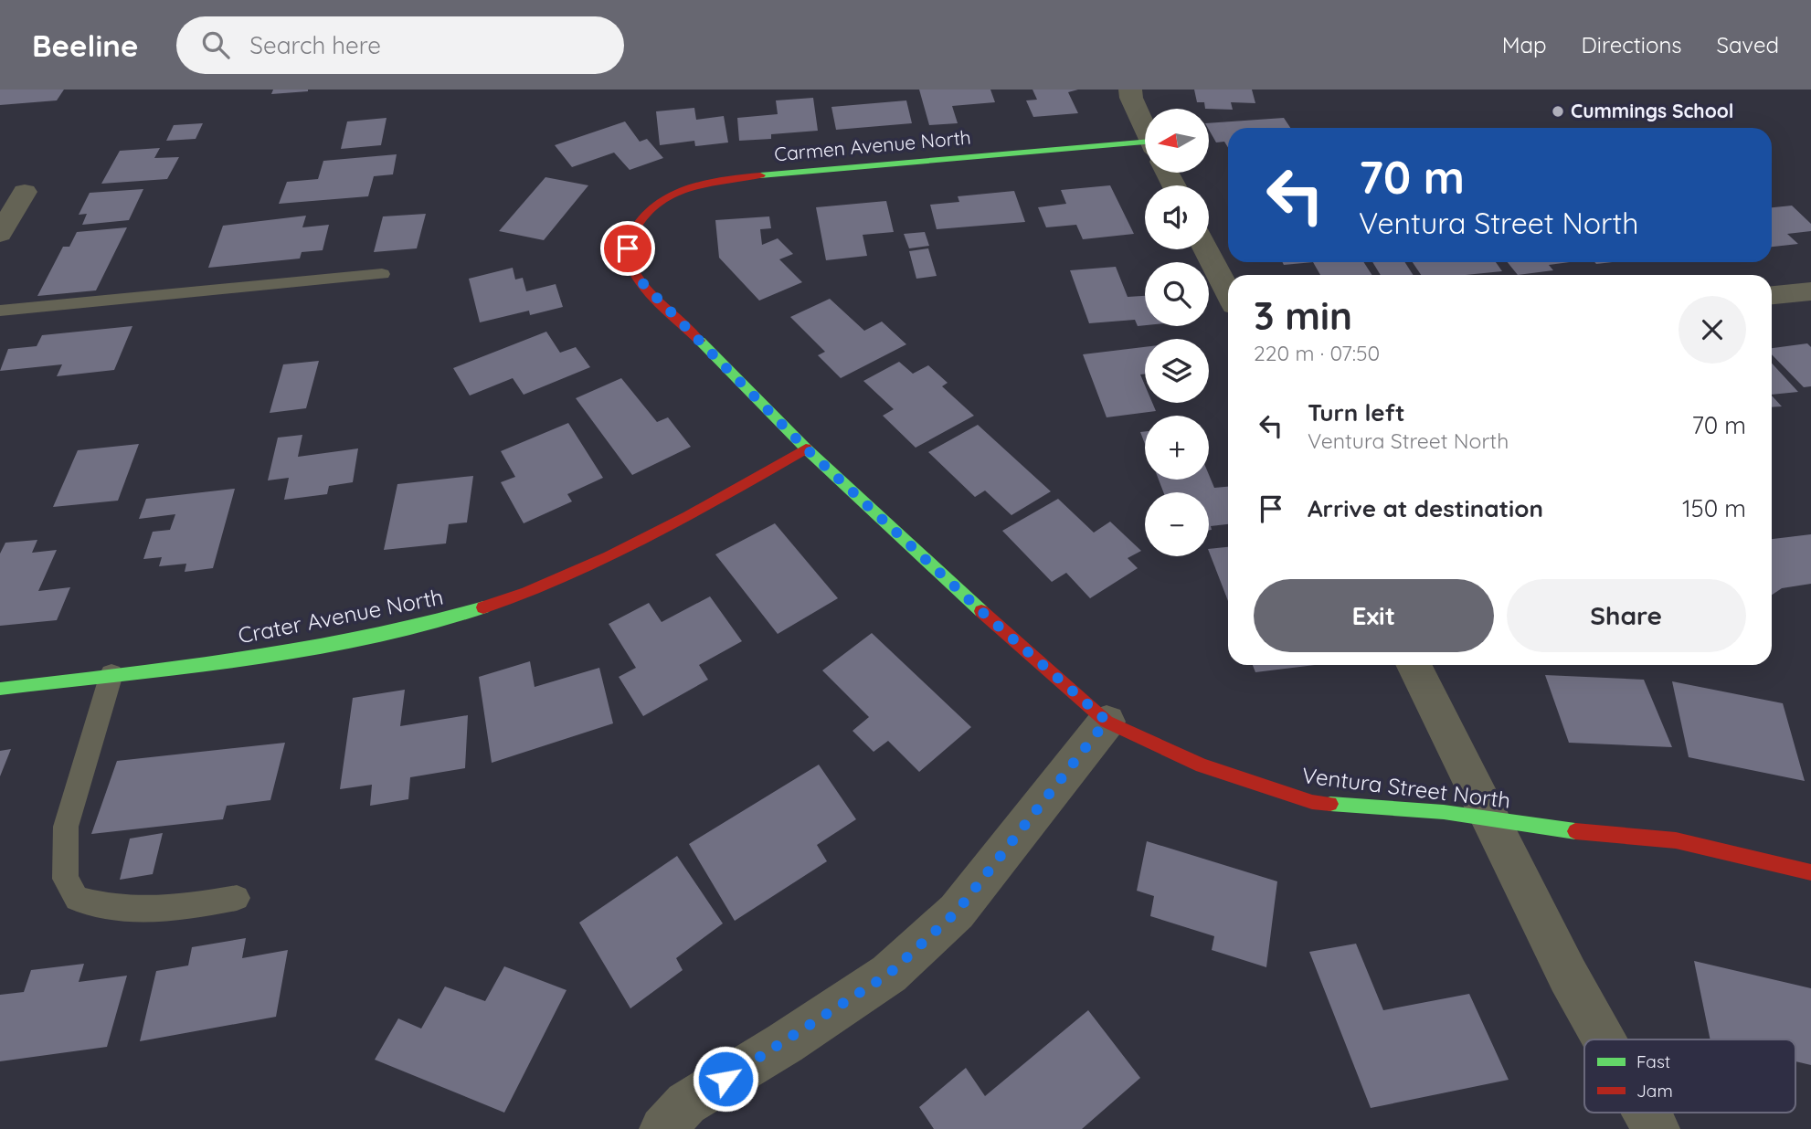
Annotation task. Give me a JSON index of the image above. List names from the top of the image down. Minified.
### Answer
{"streets":{"street":["Carmen Avenue North","Crater Avenue North","Ventura Street North"]},"crossings":[["Carmen Avenue North","Ventura Street North"],["Crater Avenue North","Ventura Street North"]],"places":["Cummings School"],"legend":["Fast","Jam"],"north":"left","page":{"header":"Beeline","search":"Search here","nav":["Map","Directions","Saved"],"map_buttons":["+","−"],"turn":["70 m","Ventura Street North"],"heading":["3 min","220 m · 07:50"],"list":[{"name":"Turn left","note":"Ventura Street North","value":"70 m"},{"name":"Arrive at destination","value":"150 m"}],"buttons":["Exit","Share"]}}
